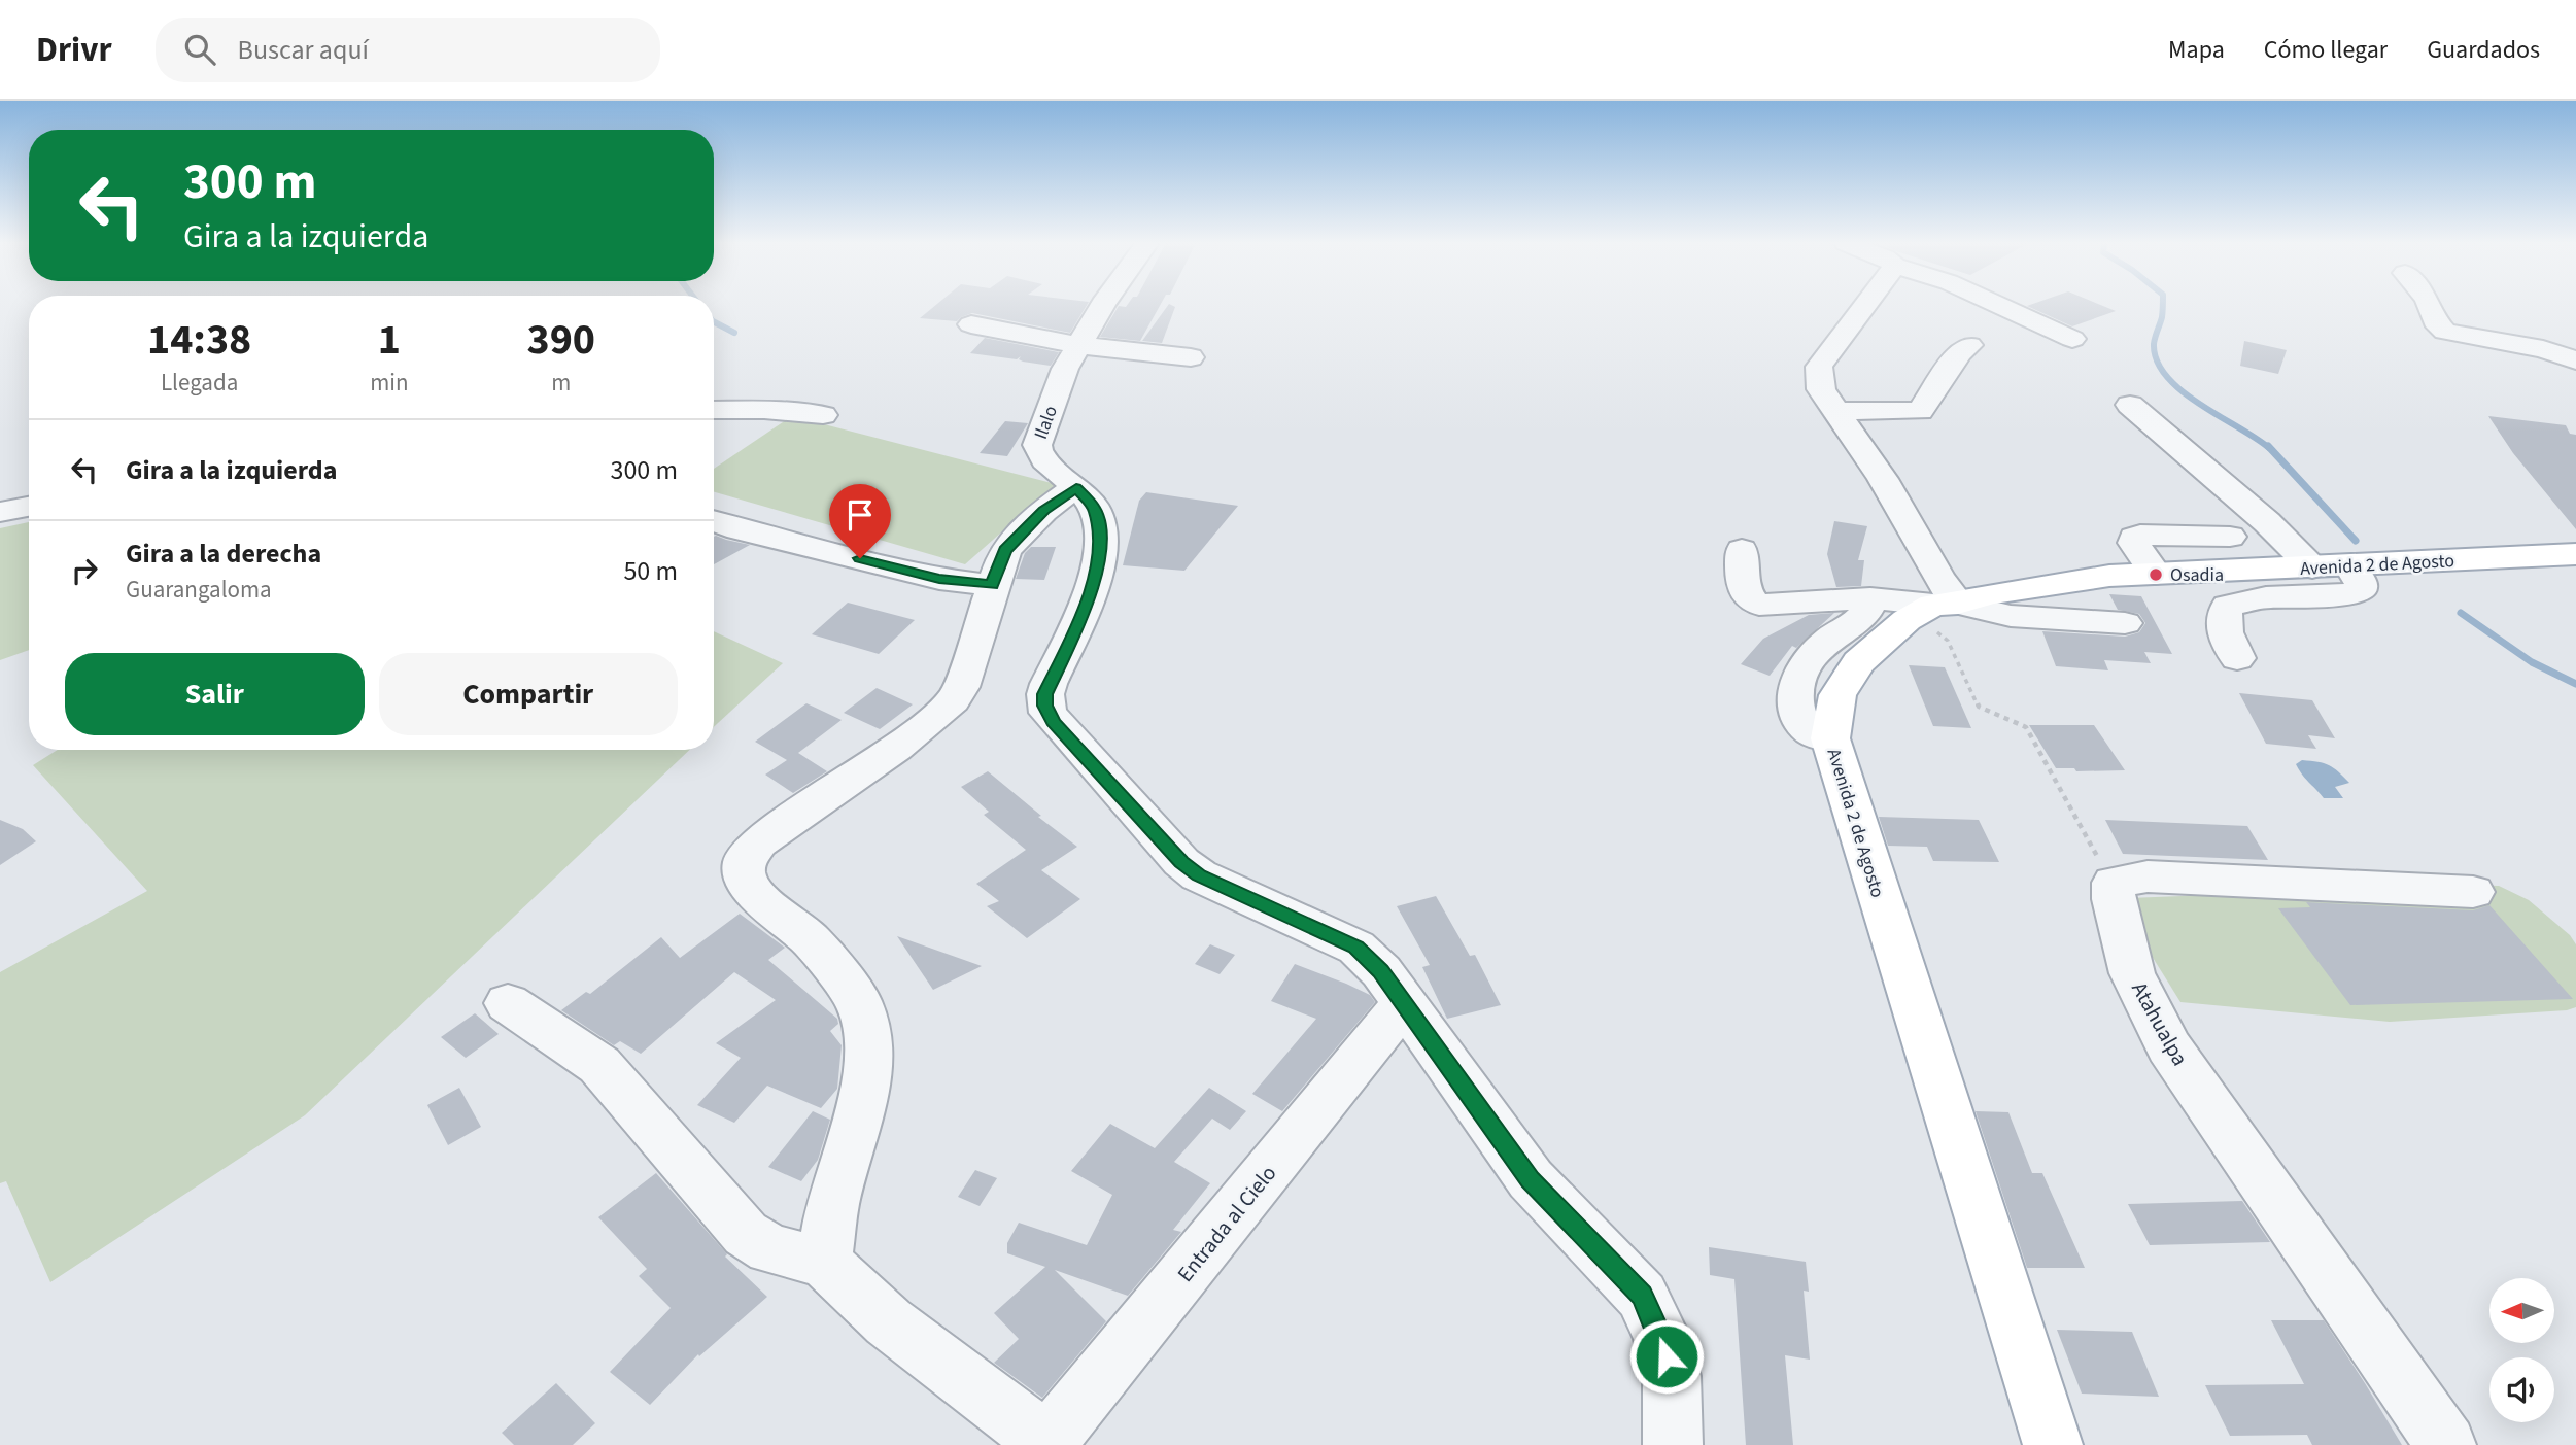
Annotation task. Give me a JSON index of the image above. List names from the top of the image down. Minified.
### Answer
{"streets":{"main road":["Avenida 2 de Agosto"],"street":["Ilalo","Atahualpa","Entrada al Cielo"]},"crossings":[["Ilalo","Entrada al Cielo"]],"places":["Osadia"],"north":"left","page":{"header":"Drivr","search":"Buscar aquí","nav":["Mapa","Cómo llegar","Guardados"],"turn":["300 m","Gira a la izquierda"],"eta":["14:38","Llegada","1","min","390","m"],"list":[{"name":"Gira a la izquierda","value":"300 m"},{"name":"Gira a la derecha","note":"Guarangaloma","value":"50 m"}],"buttons":["Salir","Compartir"]}}
